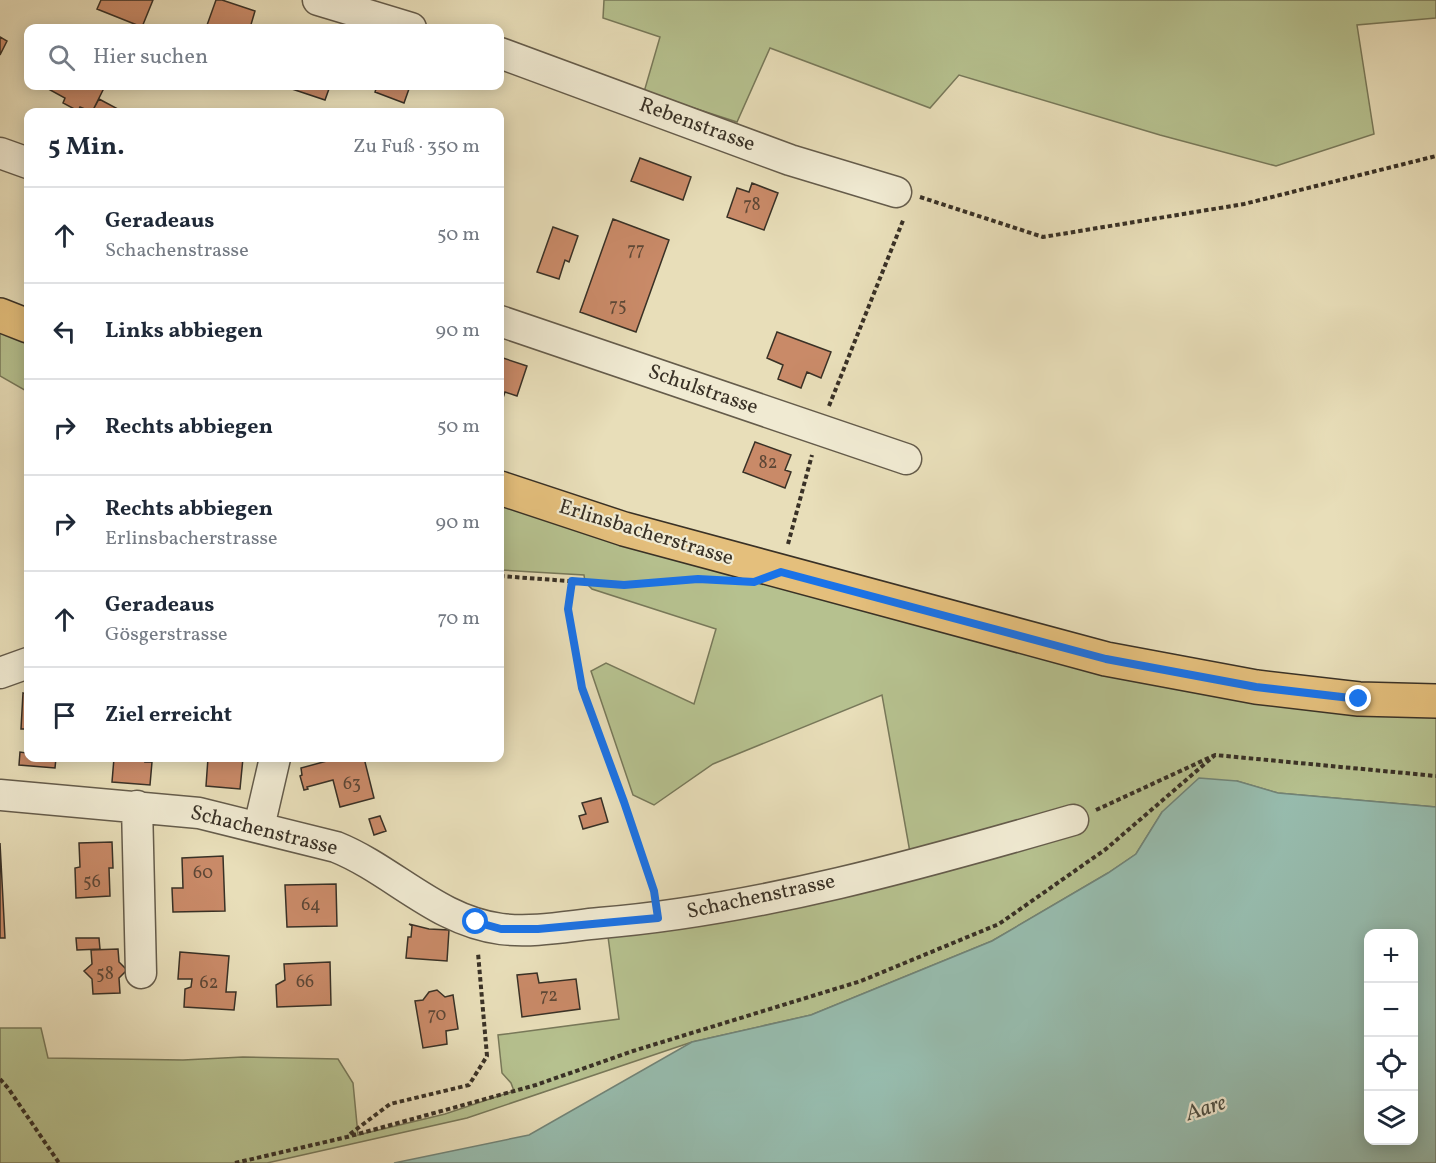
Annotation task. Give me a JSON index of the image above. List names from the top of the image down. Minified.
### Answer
{"streets":{"main road":["Erlinsbacherstrasse"],"street":["Rebenstrasse","Schulstrasse","Schachenstrasse"]},"water":["Aare"],"house_numbers":["78","77","75","82","63","60","56","64","58","66","62","72","70"],"page":{"search":"Hier suchen","heading":["5 Min.","Zu Fuß · 350 m"],"list":[["Geradeaus","Schachenstrasse","50 m"],["Links abbiegen","90 m"],["Rechts abbiegen","50 m"],["Rechts abbiegen","Erlinsbacherstrasse","90 m"],["Geradeaus","Gösgerstrasse","70 m"],"Ziel erreicht"],"map_buttons":["+","−"]}}
